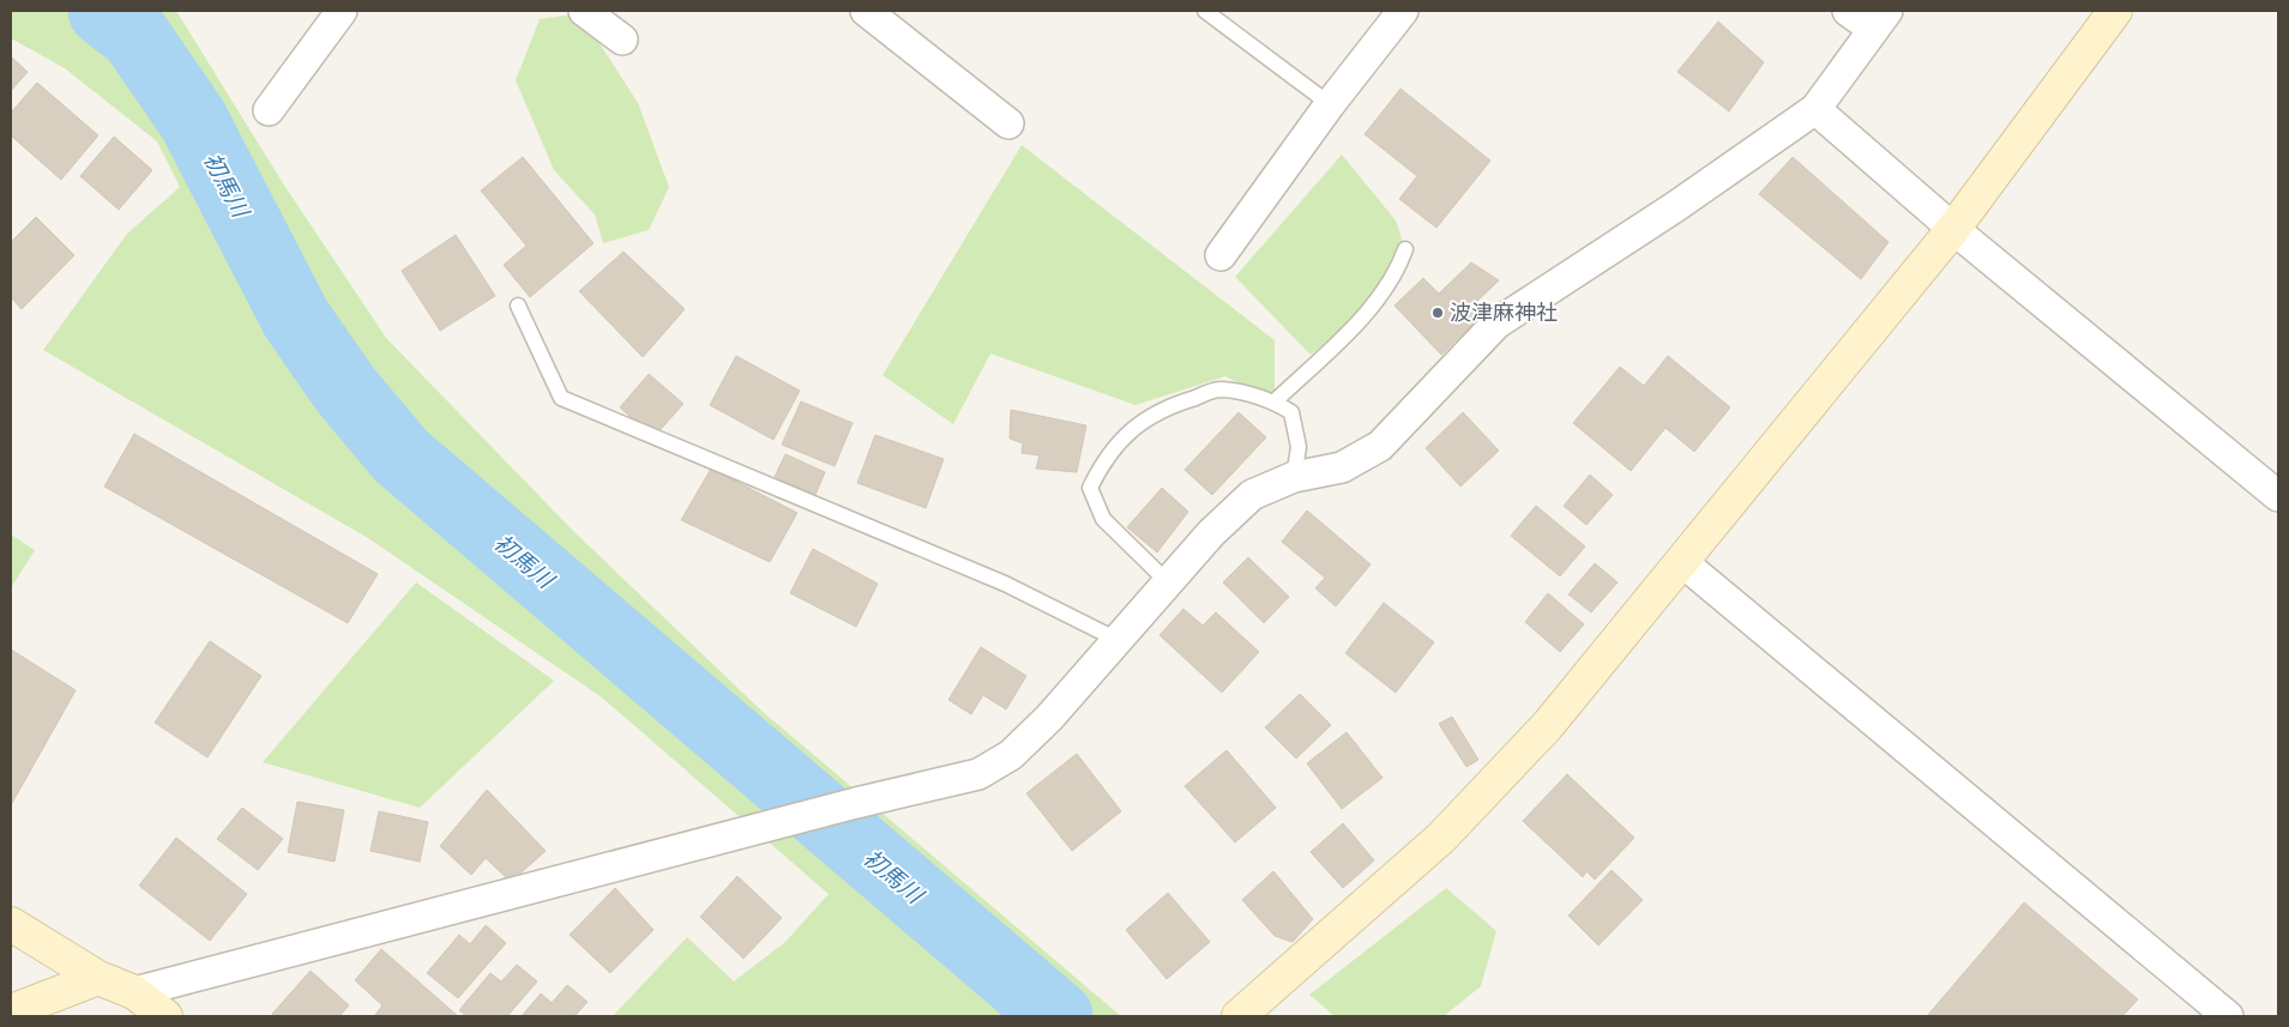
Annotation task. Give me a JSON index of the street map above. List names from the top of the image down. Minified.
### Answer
{"water":["初馬川"],"places":["波津麻神社"]}
